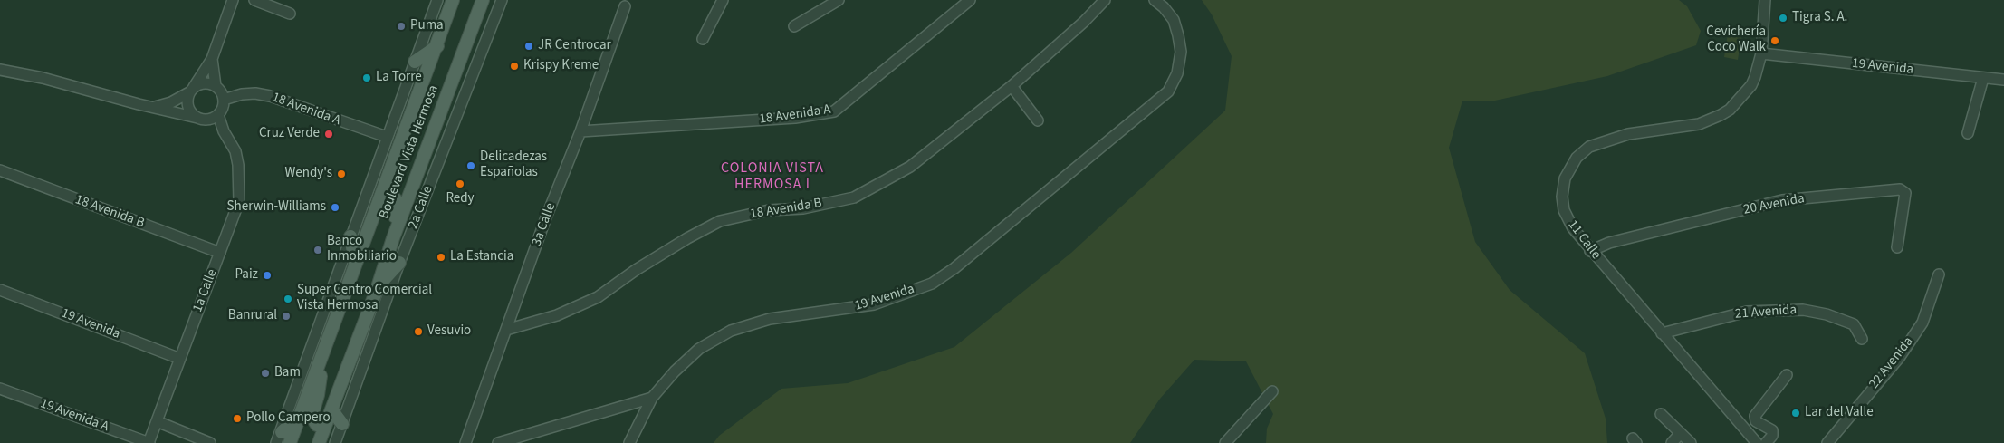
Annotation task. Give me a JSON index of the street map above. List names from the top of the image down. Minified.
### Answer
{"streets":{"main road":["Boulevard Vista Hermosa"],"street":["19 Avenida","18 Avenida A","20 Avenida","2a Calle","18 Avenida B","3a Calle","11 Calle","1a Calle","21 Avenida","22 Avenida","19 Avenida A"]},"crossings":[["19 Avenida","11 Calle"],["19 Avenida","1a Calle"],["18 Avenida A","3a Calle"],["18 Avenida A","1a Calle"],["20 Avenida","11 Calle"],["18 Avenida B","3a Calle"],["18 Avenida B","1a Calle"],["11 Calle","21 Avenida"],["1a Calle","19 Avenida A"]],"districts":["COLONIA VISTA HERMOSA I"],"places":["Tigra S. A.","Puma","Cevichería Coco Walk","JR Centrocar","Krispy Kreme","La Torre","Cruz Verde","Delicadezas Españolas","Wendy's","Redy","Sherwin-Williams","Banco Inmobiliario","La Estancia","Paiz","Super Centro Comercial Vista Hermosa","Banrural","Vesuvio","Bam","Lar del Valle","Pollo Campero"]}
